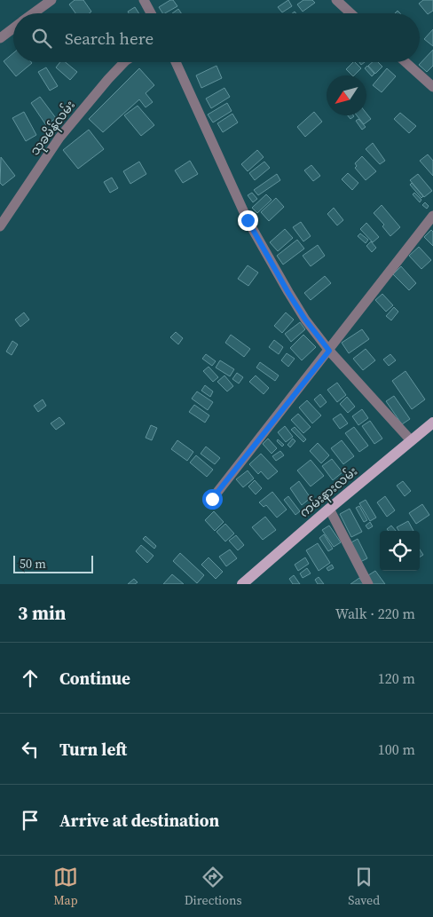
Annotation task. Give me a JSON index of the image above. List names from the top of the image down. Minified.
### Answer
{"streets":{"main road":["ကမ်းနားလမ်း"],"street":["သုခမိန်လမ်း"]},"scale_bar":"50 m","north":"bottom left","page":{"search":"Search here","scale":"50 m","heading":["3 min","Walk · 220 m"],"list":[["Continue","120 m"],["Turn left","100 m"],"Arrive at destination"],"nav":["Map","Directions","Saved"]}}
